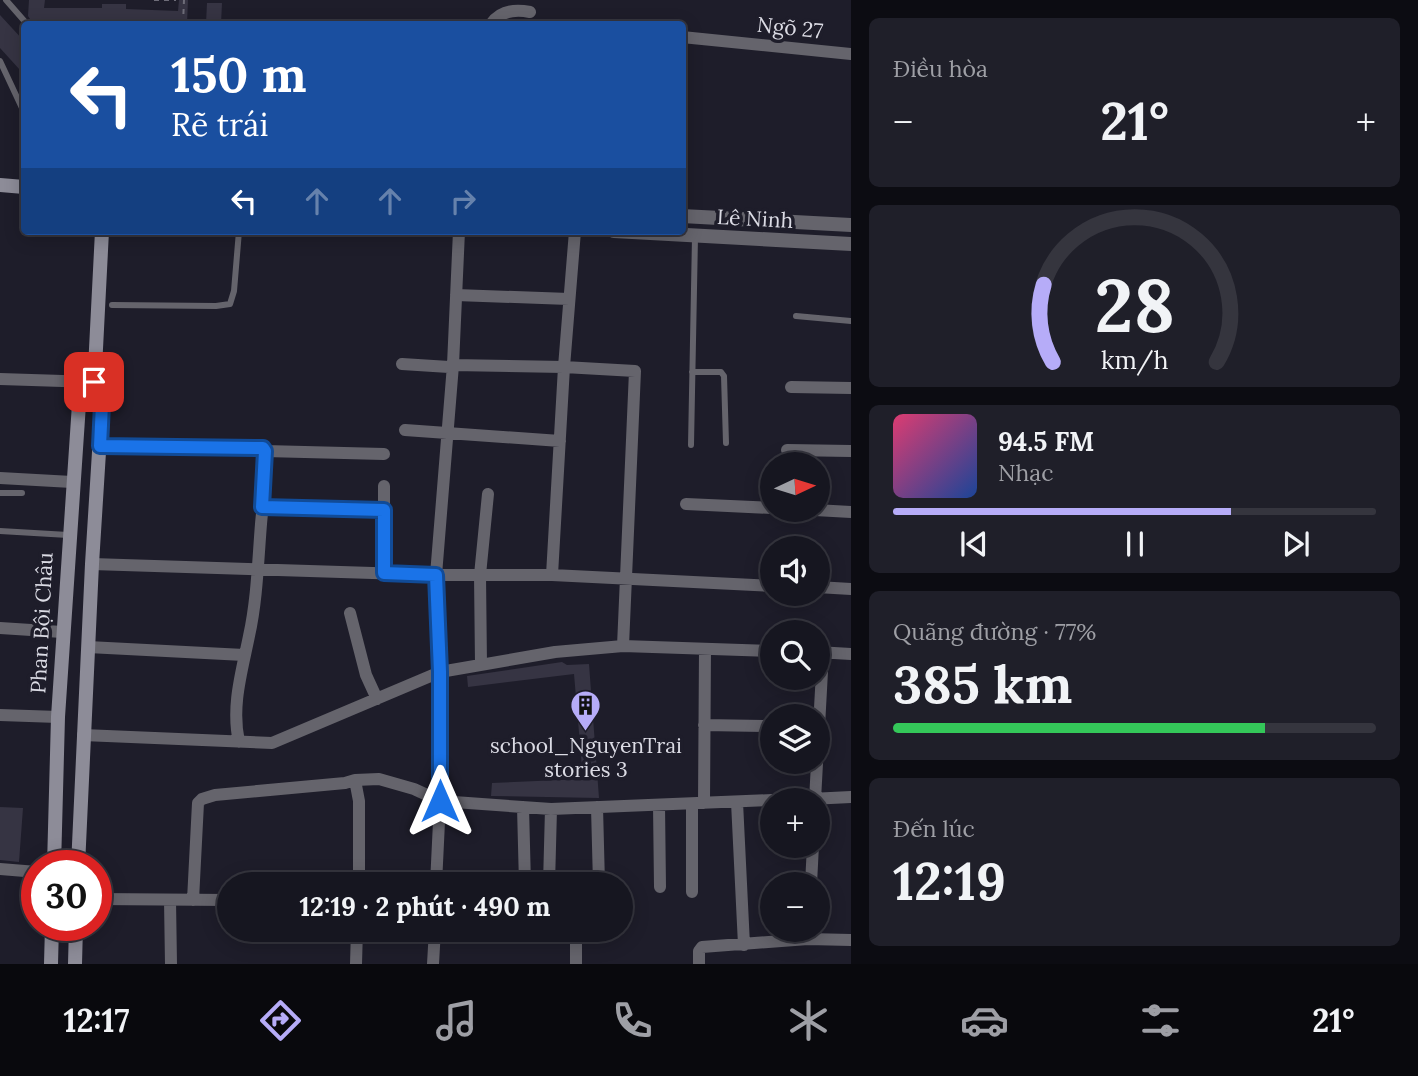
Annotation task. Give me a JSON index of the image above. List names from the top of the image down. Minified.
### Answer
{"streets":{"main road":["Phan Bội Châu"],"street":["Ngõ 27","Lê Ninh"]},"places":{"building":["school_NguyenTrai stories 3"]},"north":"right","page":{"tile":["Điều hòa",["Quãng đường · 77%","385 km"],["Đến lúc","12:19"]],"turn":["150 m","Rẽ trái"],"heat":["−","21°","+"],"song":["94.5 FM","Nhạc"],"map_buttons":["+","−"],"limit":"30","trip":"12:19 · 2 phút · 490 m","tabs":["12:17","21°"],"gauge":["28","km/h"]}}
